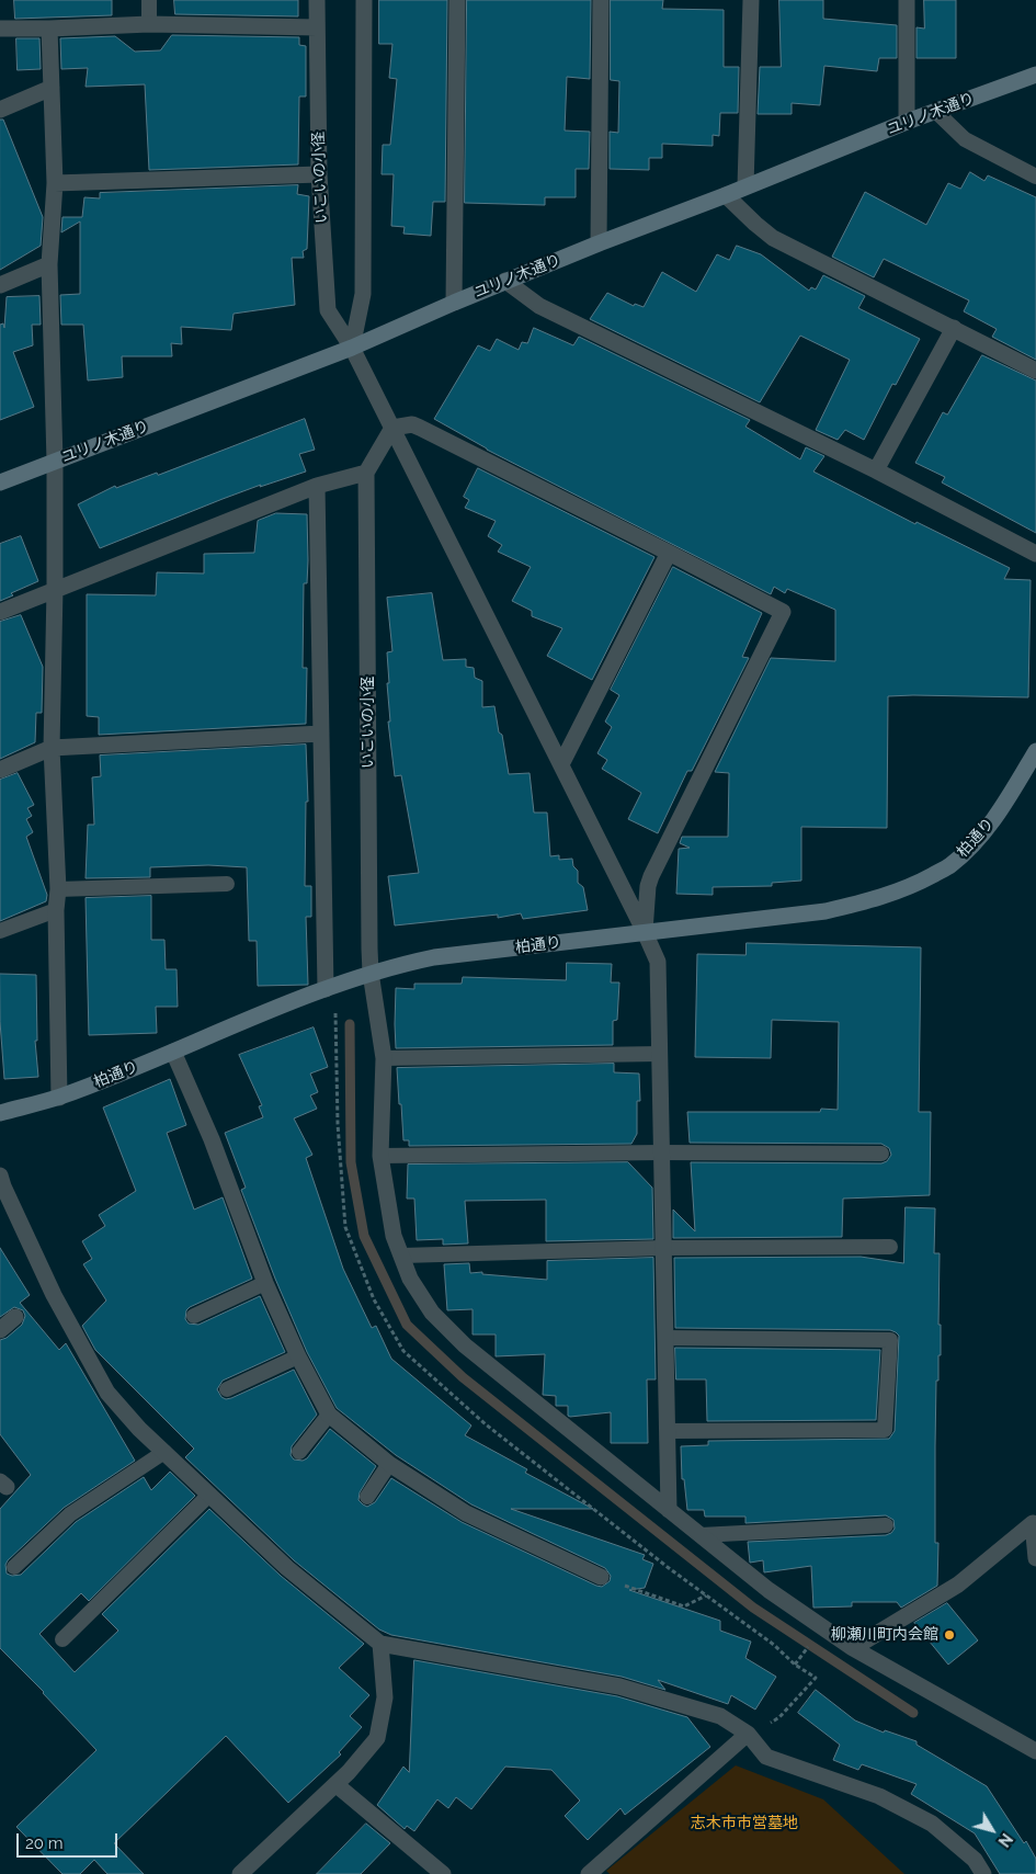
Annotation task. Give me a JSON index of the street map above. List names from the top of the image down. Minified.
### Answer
{"streets":{"street":["ユリノ木通り","いこいの小径","柏通り"]},"crossings":[["ユリノ木通り","いこいの小径"],["いこいの小径","柏通り"]],"parks":["志木市市営墓地"],"places":["柳瀬川町内会館"],"scale_bar":"20 m","north":"bottom right"}
